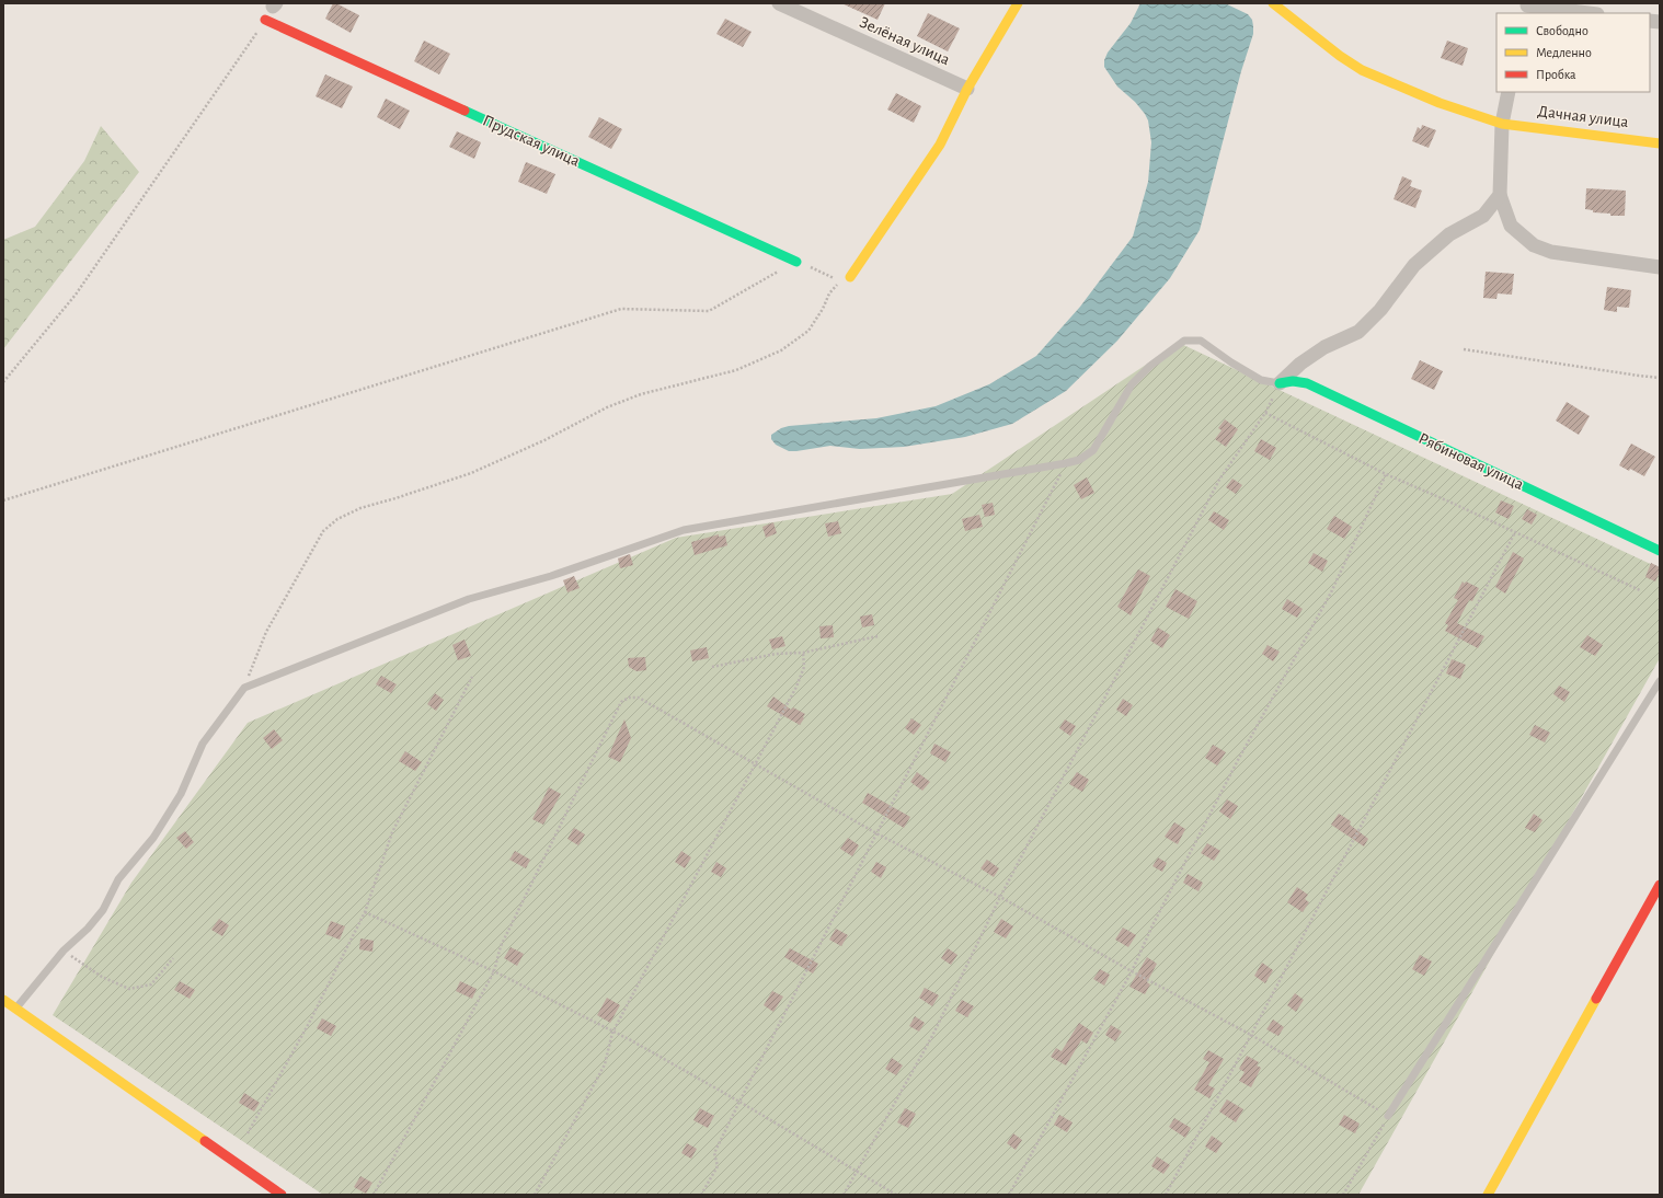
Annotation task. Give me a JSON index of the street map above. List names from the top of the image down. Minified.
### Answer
{"streets":{"main road":["Дачная улица","Прудская улица","Рябиновая улица"],"street":["Зелёная улица"]},"legend":["Свободно","Медленно","Пробка"]}
